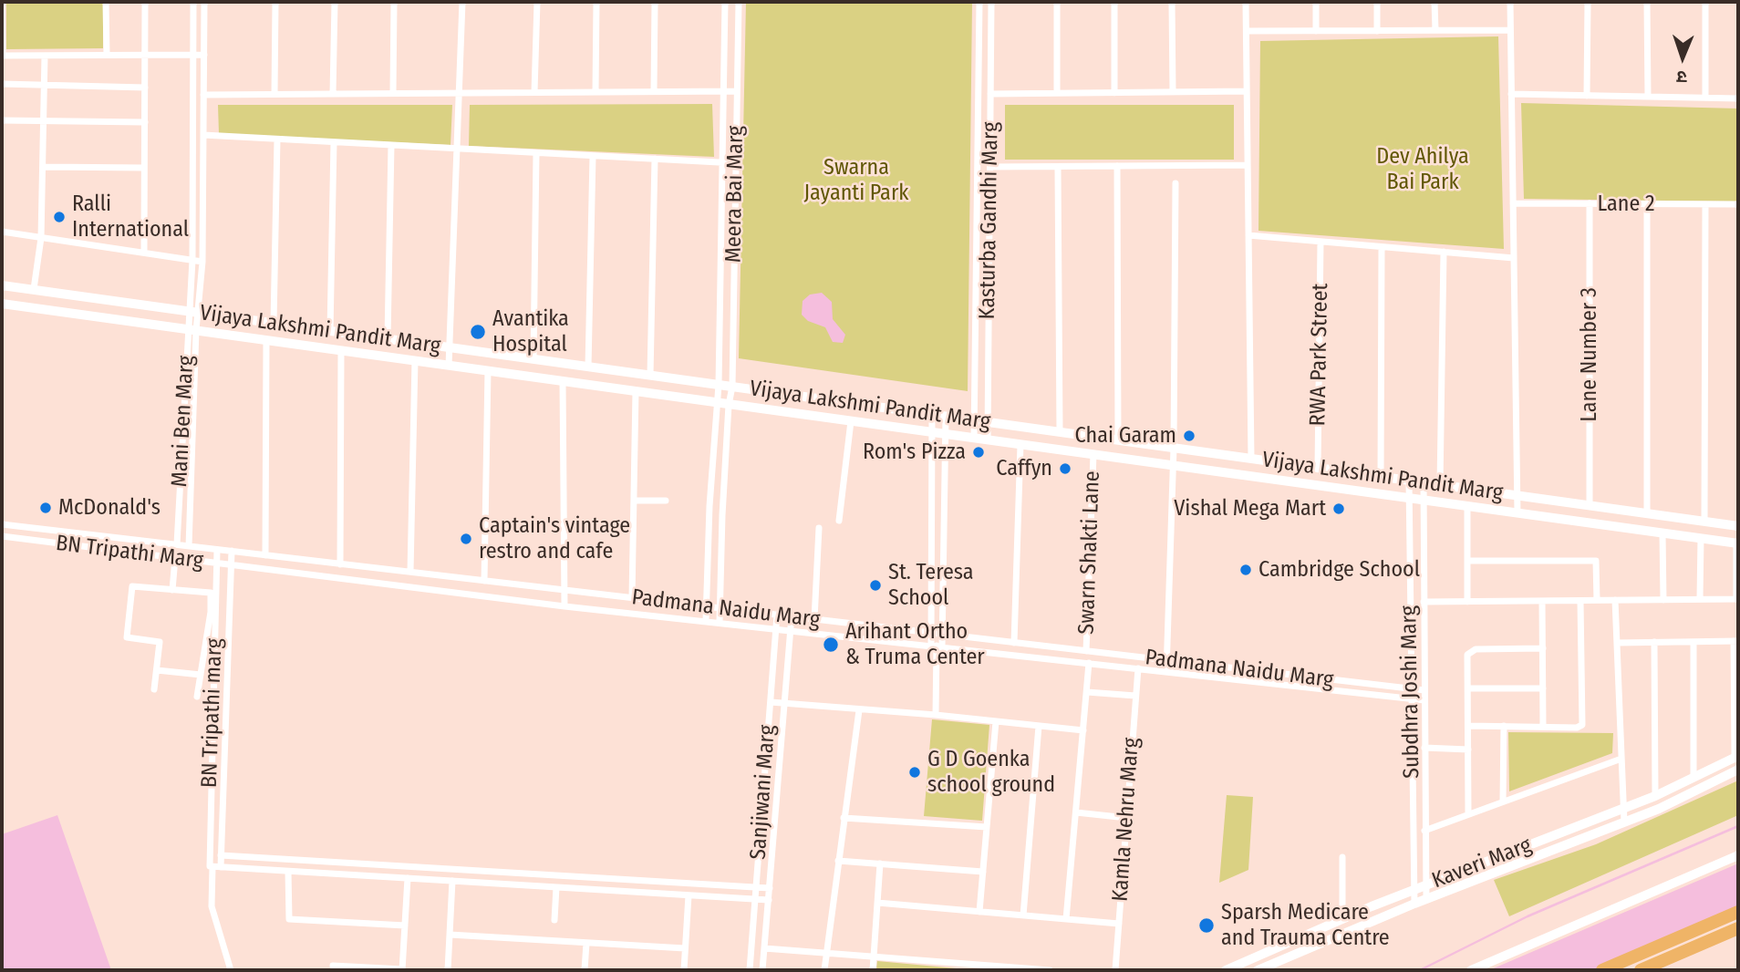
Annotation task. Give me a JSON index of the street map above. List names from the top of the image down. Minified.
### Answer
{"streets":{"street":["Meera Bai Marg","Lane 2","Kasturba Gandhi Marg","Vijaya Lakshmi Pandit Marg","RWA Park Street","Lane Number 3","Mani Ben Marg","BN Tripathi Marg","Swarn Shakti Lane","Padmana Naidu Marg","Subdhra Joshi Marg","BN Tripathi marg","Sanjiwani Marg","Kamla Nehru Marg","Kaveri Marg"]},"crossings":[["Meera Bai Marg","Vijaya Lakshmi Pandit Marg"],["Meera Bai Marg","Padmana Naidu Marg"],["Lane 2","Lane Number 3"],["Kasturba Gandhi Marg","Vijaya Lakshmi Pandit Marg"],["Vijaya Lakshmi Pandit Marg","RWA Park Street"],["Vijaya Lakshmi Pandit Marg","Lane Number 3"],["Vijaya Lakshmi Pandit Marg","Mani Ben Marg"],["Vijaya Lakshmi Pandit Marg","Swarn Shakti Lane"],["Vijaya Lakshmi Pandit Marg","Subdhra Joshi Marg"],["Mani Ben Marg","BN Tripathi Marg"],["BN Tripathi Marg","Padmana Naidu Marg"],["BN Tripathi Marg","BN Tripathi marg"],["Swarn Shakti Lane","Padmana Naidu Marg"],["Padmana Naidu Marg","Subdhra Joshi Marg"],["Padmana Naidu Marg","BN Tripathi marg"],["Padmana Naidu Marg","Sanjiwani Marg"],["Padmana Naidu Marg","Kamla Nehru Marg"],["Subdhra Joshi Marg","Kaveri Marg"]],"parks":["Dev Ahilya Bai Park","Swarna Jayanti Park"],"places":["Ralli International","Avantika Hospital","Chai Garam","Rom's Pizza","Caffyn","McDonald's","Vishal Mega Mart","Captain's vintage restro and cafe","Cambridge School","St. Teresa School","Arihant Ortho & Truma Center","G D Goenka school ground","Sparsh Medicare and Trauma Centre"],"north":"bottom"}
